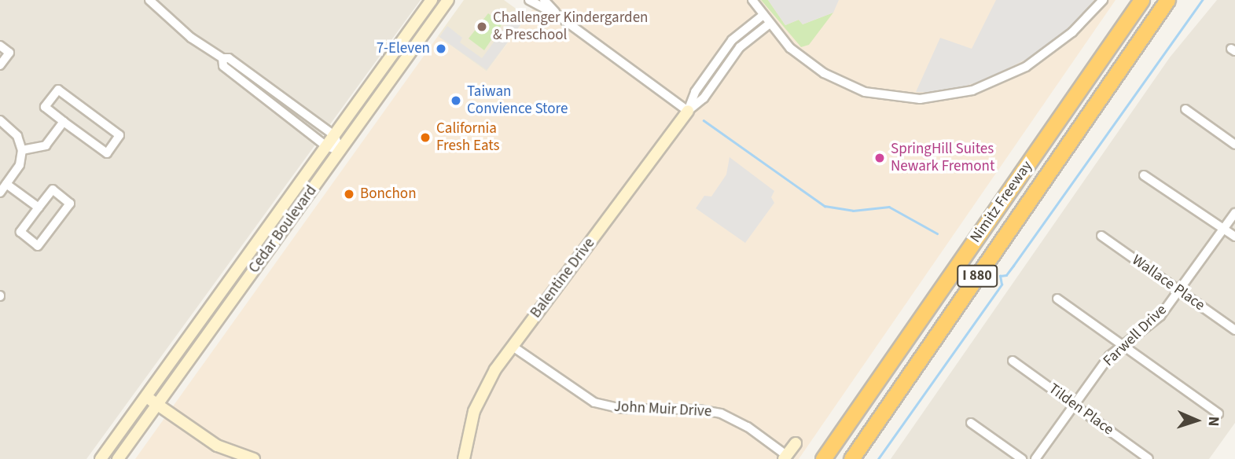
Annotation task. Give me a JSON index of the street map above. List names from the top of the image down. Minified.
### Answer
{"streets":{"highway":["Nimitz Freeway","I 880"],"main road":["Cedar Boulevard","Balentine Drive"],"street":["Wallace Place","Farwell Drive","John Muir Drive","Tilden Place"]},"crossings":[["Balentine Drive","John Muir Drive"],["Wallace Place","Farwell Drive"],["Farwell Drive","Tilden Place"]],"places":["Challenger Kindergarden & Preschool","7-Eleven","Taiwan Convience Store","California Fresh Eats","SpringHill Suites Newark Fremont","Bonchon"],"north":"right"}
